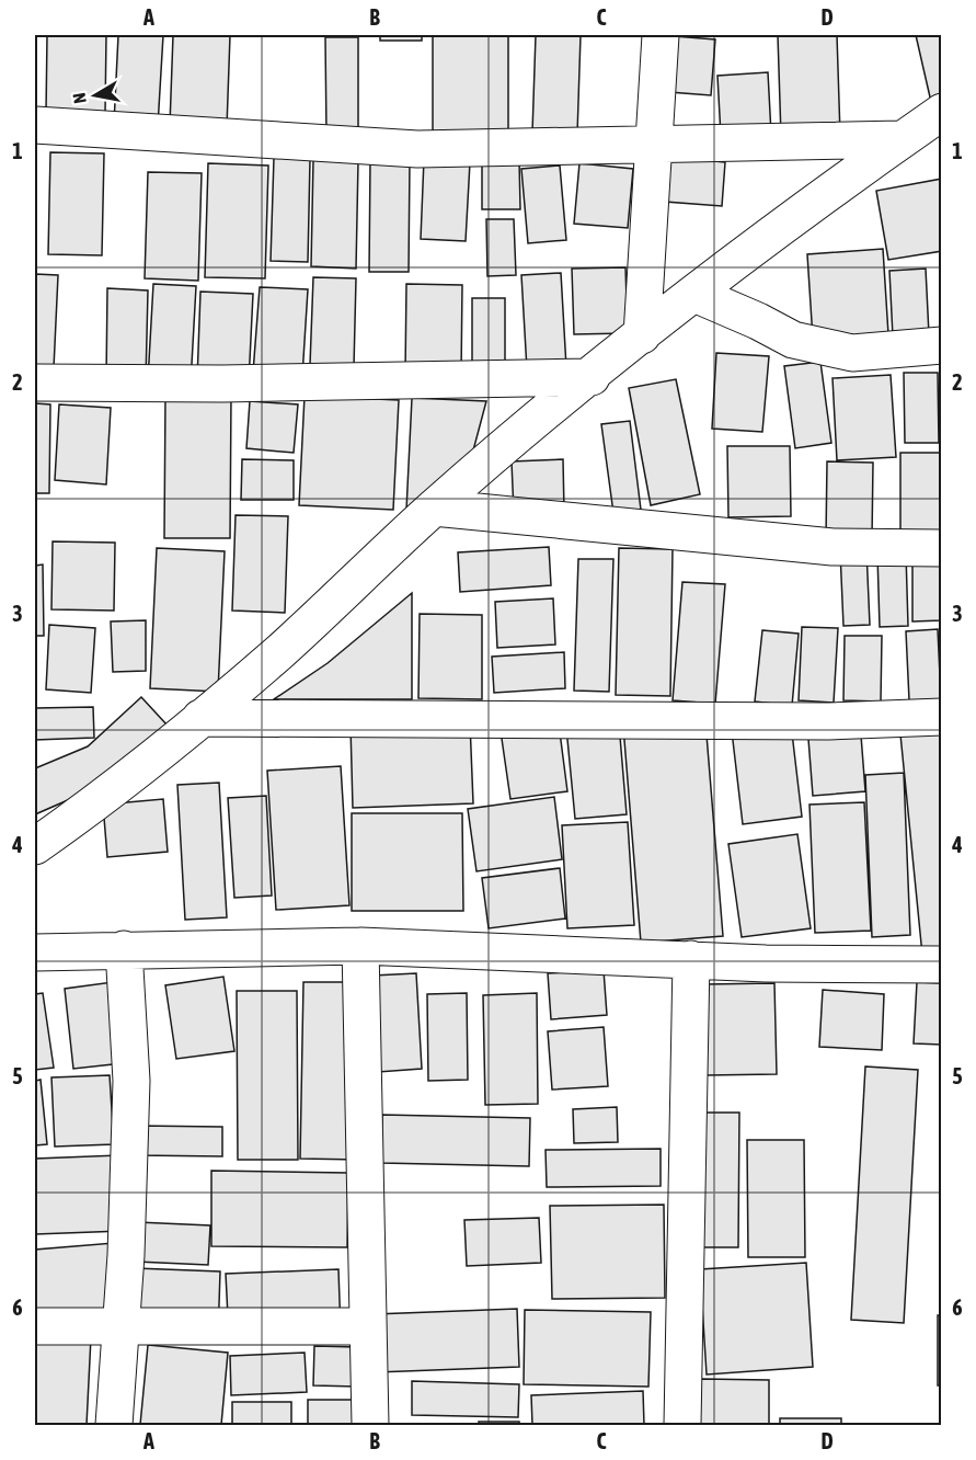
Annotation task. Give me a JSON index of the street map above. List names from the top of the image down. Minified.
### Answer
{"north":"left","grid":{"columns":["A","B","C","D"],"rows":["1","2","3","4","5","6"]}}
